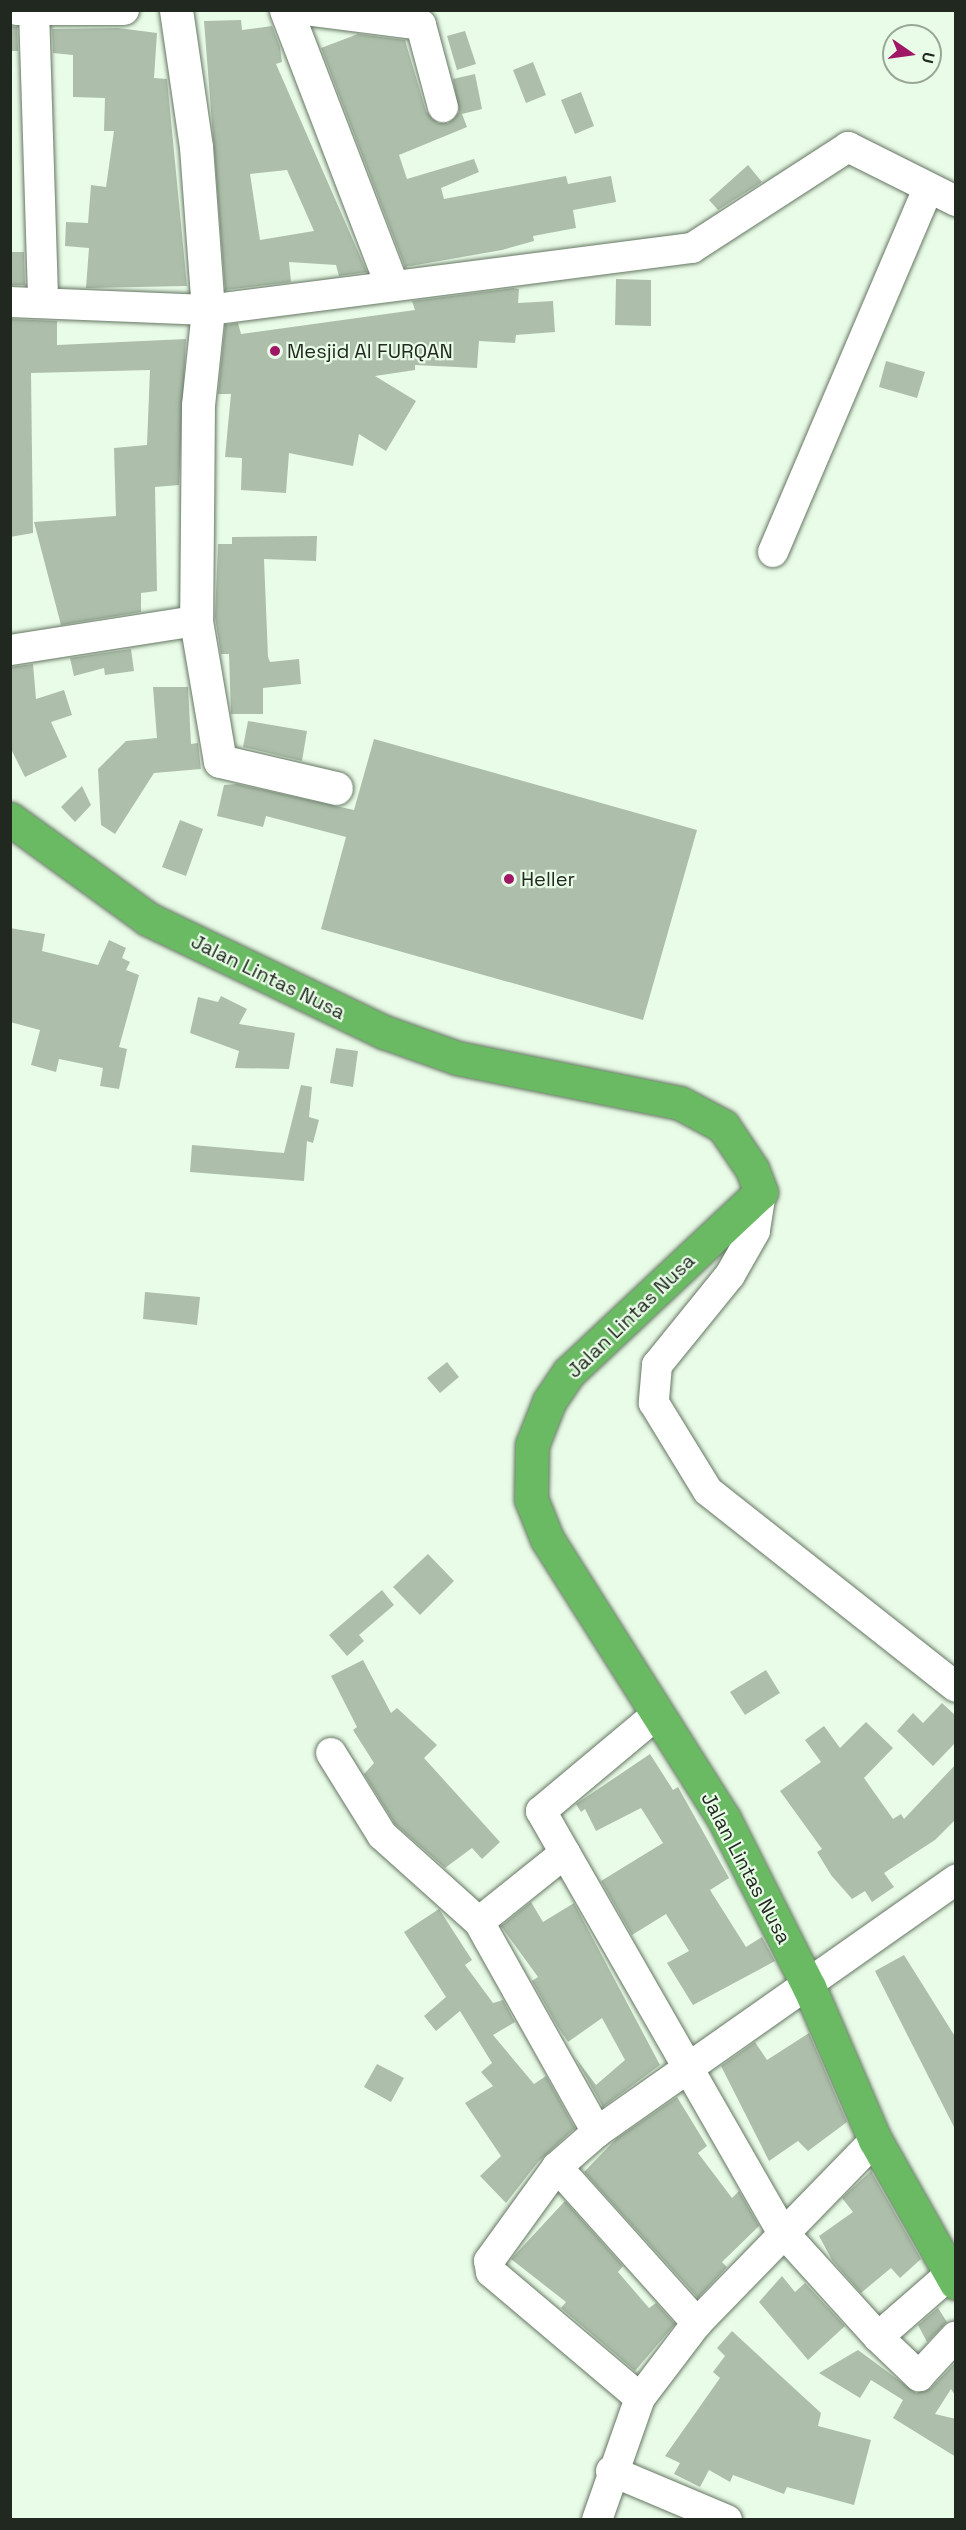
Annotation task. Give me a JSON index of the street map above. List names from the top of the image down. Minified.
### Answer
{"streets":{"highway":["Jalan Lintas Nusa"]},"places":["Mesjid Al FURQAN","Heller"],"north":"right"}
